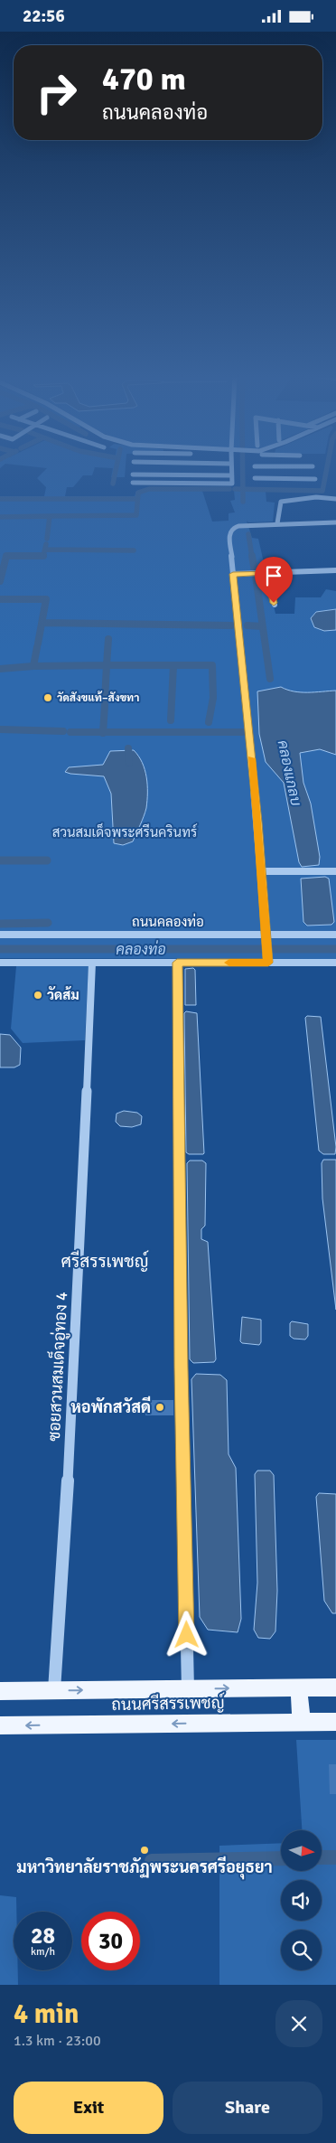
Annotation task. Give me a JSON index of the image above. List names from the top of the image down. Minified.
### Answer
{"streets":{"main road":["ถนนศรีสรรเพชญ์"],"street":["ถนนคลองท่อ","ซอยสวนสมเด็จอู่ทอง 4"]},"crossings":[["ซอยสวนสมเด็จอู่ทอง 4","ถนนศรีสรรเพชญ์"]],"districts":["ศรีสรรเพชญ์"],"water":["คลองแกลบ","คลองท่อ"],"parks":["สวนสมเด็จพระศรีนครินทร์"],"places":["วัดสังขแท้–สังขทา","วัดส้ม","หอพักสวัสดี","มหาวิทยาลัยราชภัฏพระนครศรีอยุธยา"],"north":"right","page":{"status":"22:56","turn":["470 m","ถนนคลองท่อ"],"speed":"28 km/h","limit":"30","heading":["4 min","1.3 km · 23:00"],"buttons":["Exit","Share"]}}
